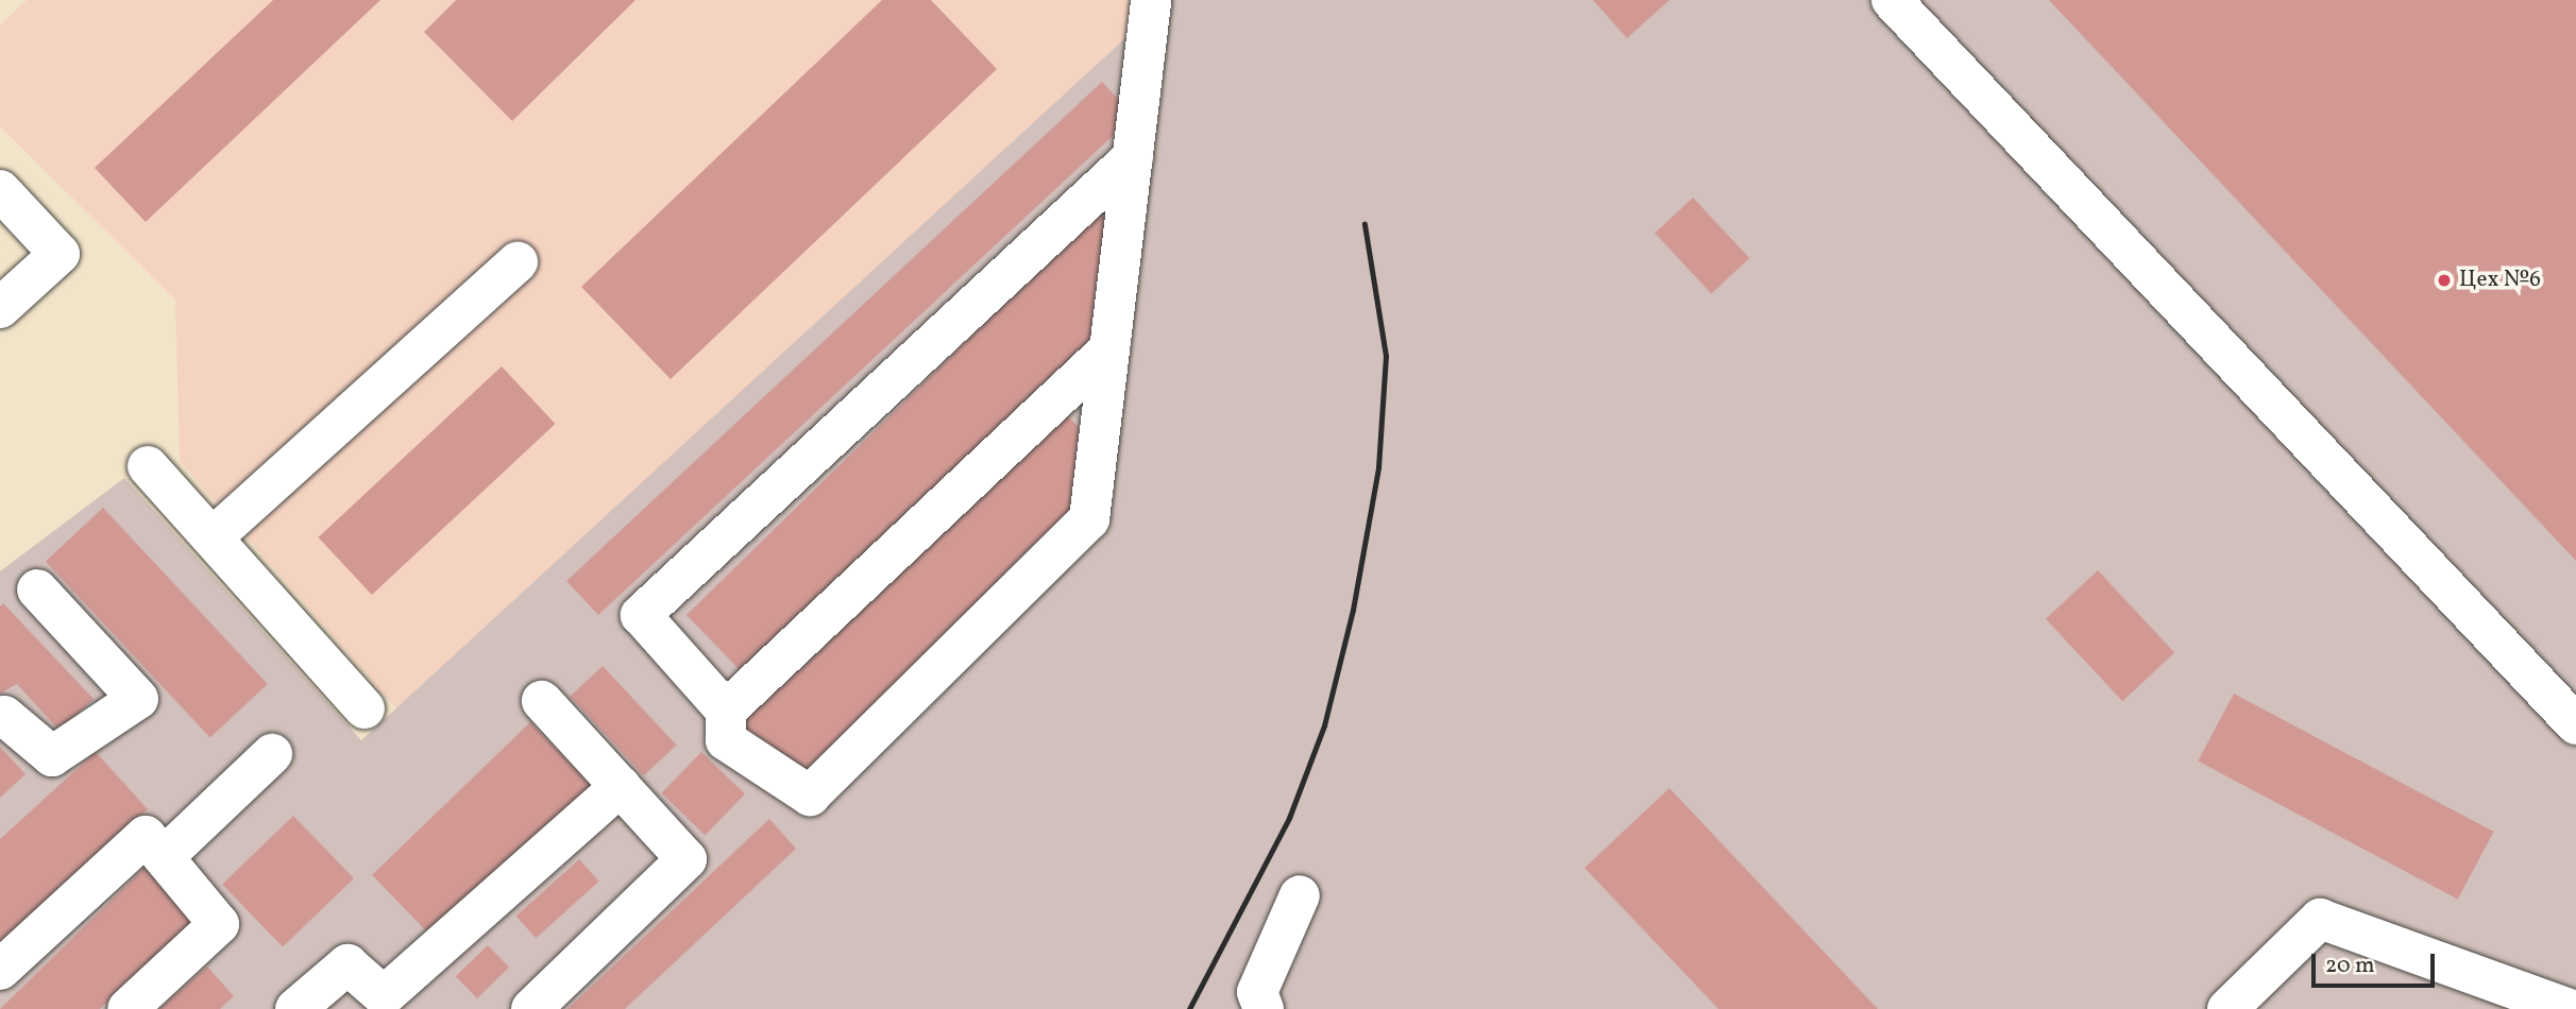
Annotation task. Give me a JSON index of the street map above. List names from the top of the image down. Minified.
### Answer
{"places":["Цех №6"],"scale_bar":"20 m"}
